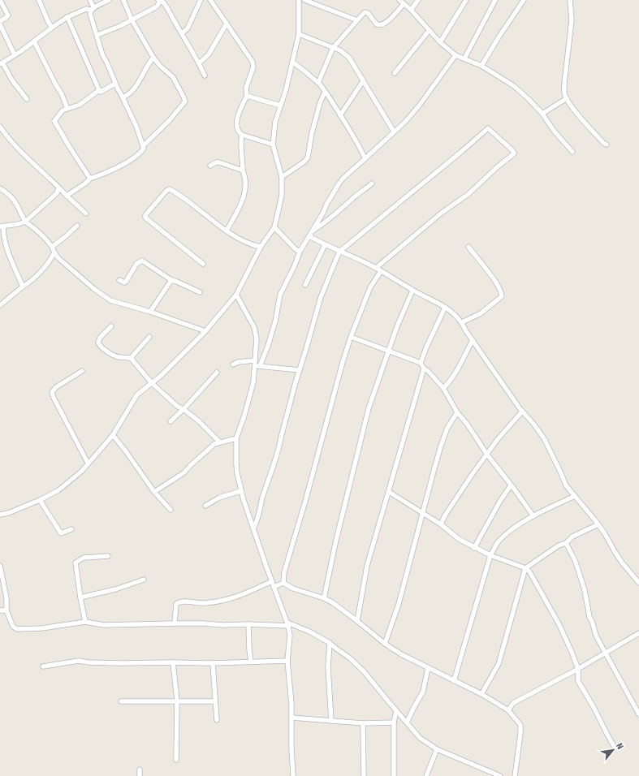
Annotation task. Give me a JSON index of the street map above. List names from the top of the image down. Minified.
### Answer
{"north":"top right"}
